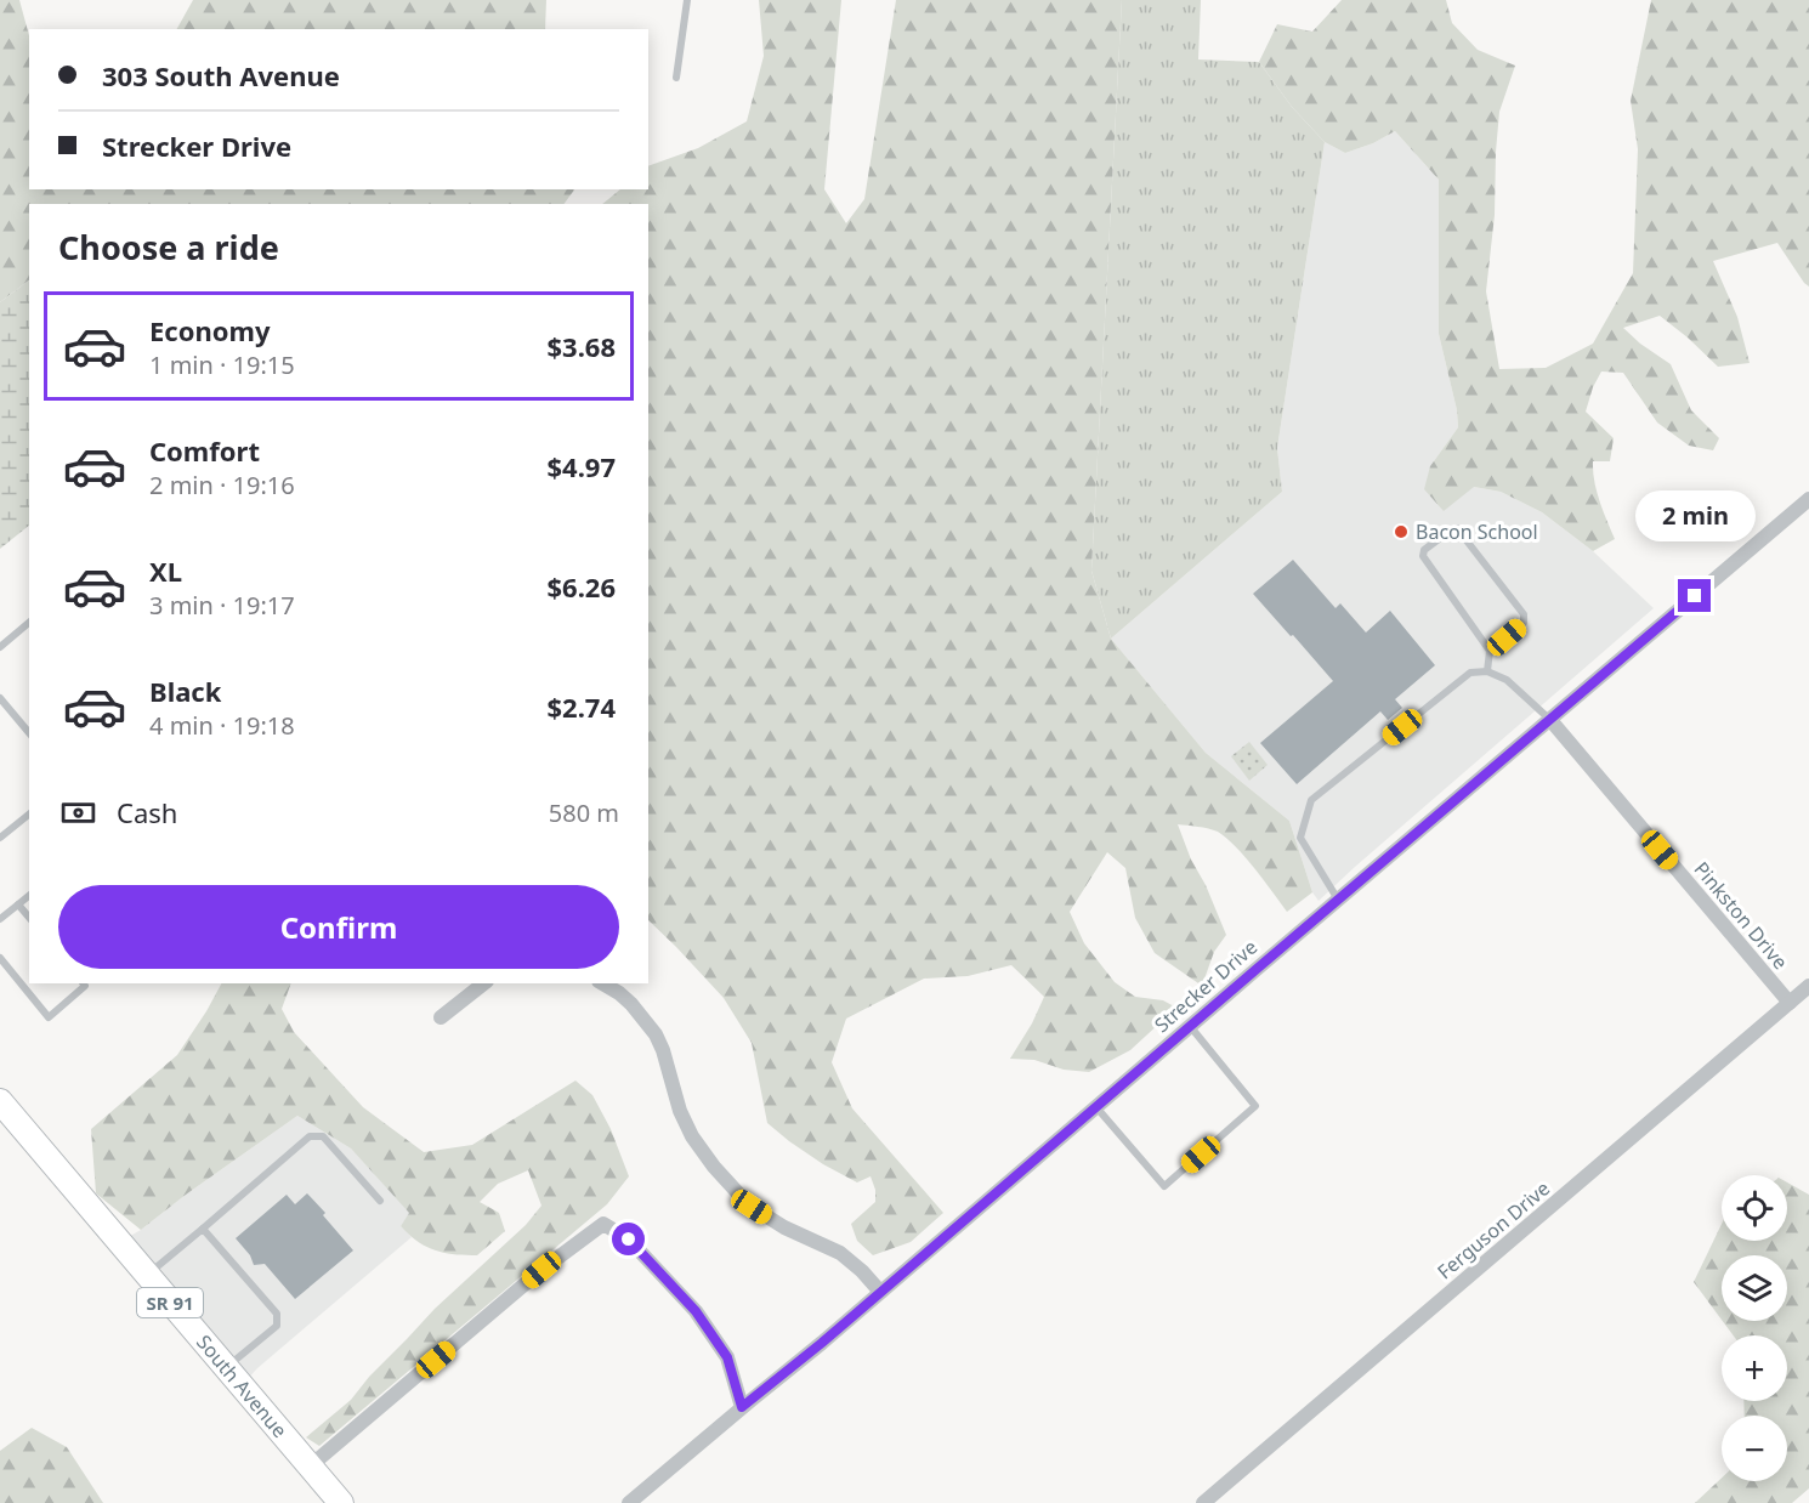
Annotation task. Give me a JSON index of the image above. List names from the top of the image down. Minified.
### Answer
{"streets":{"main road":["SR 91","South Avenue"],"street":["Pinkston Drive","Strecker Drive","Ferguson Drive"]},"crossings":[["Pinkston Drive","Strecker Drive"],["Pinkston Drive","Ferguson Drive"]],"places":["Bacon School"],"page":{"banner":["303 South Avenue","Strecker Drive"],"heading":"Choose a ride","list":[{"name":"Economy","note":"1 min · 19:15","value":"$3.68"},{"name":"Comfort","note":"2 min · 19:16","value":"$4.97"},{"name":"XL","note":"3 min · 19:17","value":"$6.26"},{"name":"Black","note":"4 min · 19:18","value":"$2.74"}],"bubble":"2 min","pay":["Cash","580 m"],"buttons":"Confirm","map_buttons":["+","−"]}}
